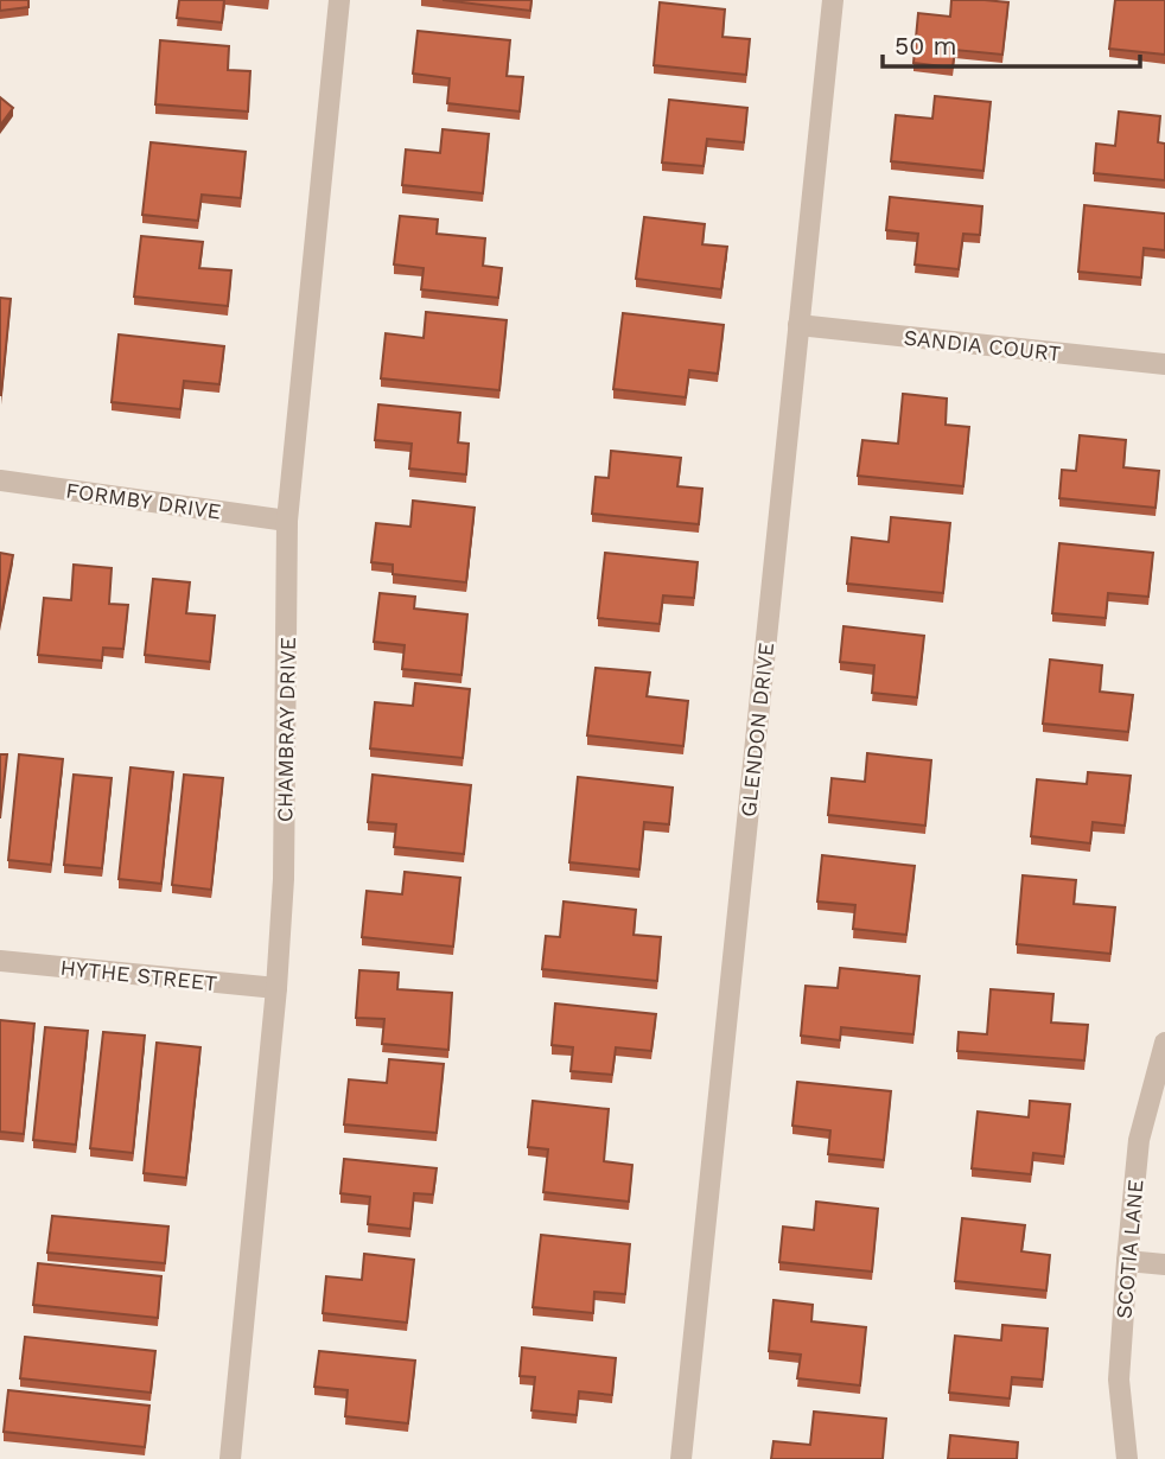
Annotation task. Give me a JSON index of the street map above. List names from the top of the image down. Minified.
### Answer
{"streets":{"street":["SANDIA COURT","FORMBY DRIVE","CHAMBRAY DRIVE","GLENDON DRIVE","HYTHE STREET","SCOTIA LANE"]},"crossings":[["SANDIA COURT","GLENDON DRIVE"],["FORMBY DRIVE","CHAMBRAY DRIVE"],["CHAMBRAY DRIVE","HYTHE STREET"]],"scale_bar":"50 m"}
